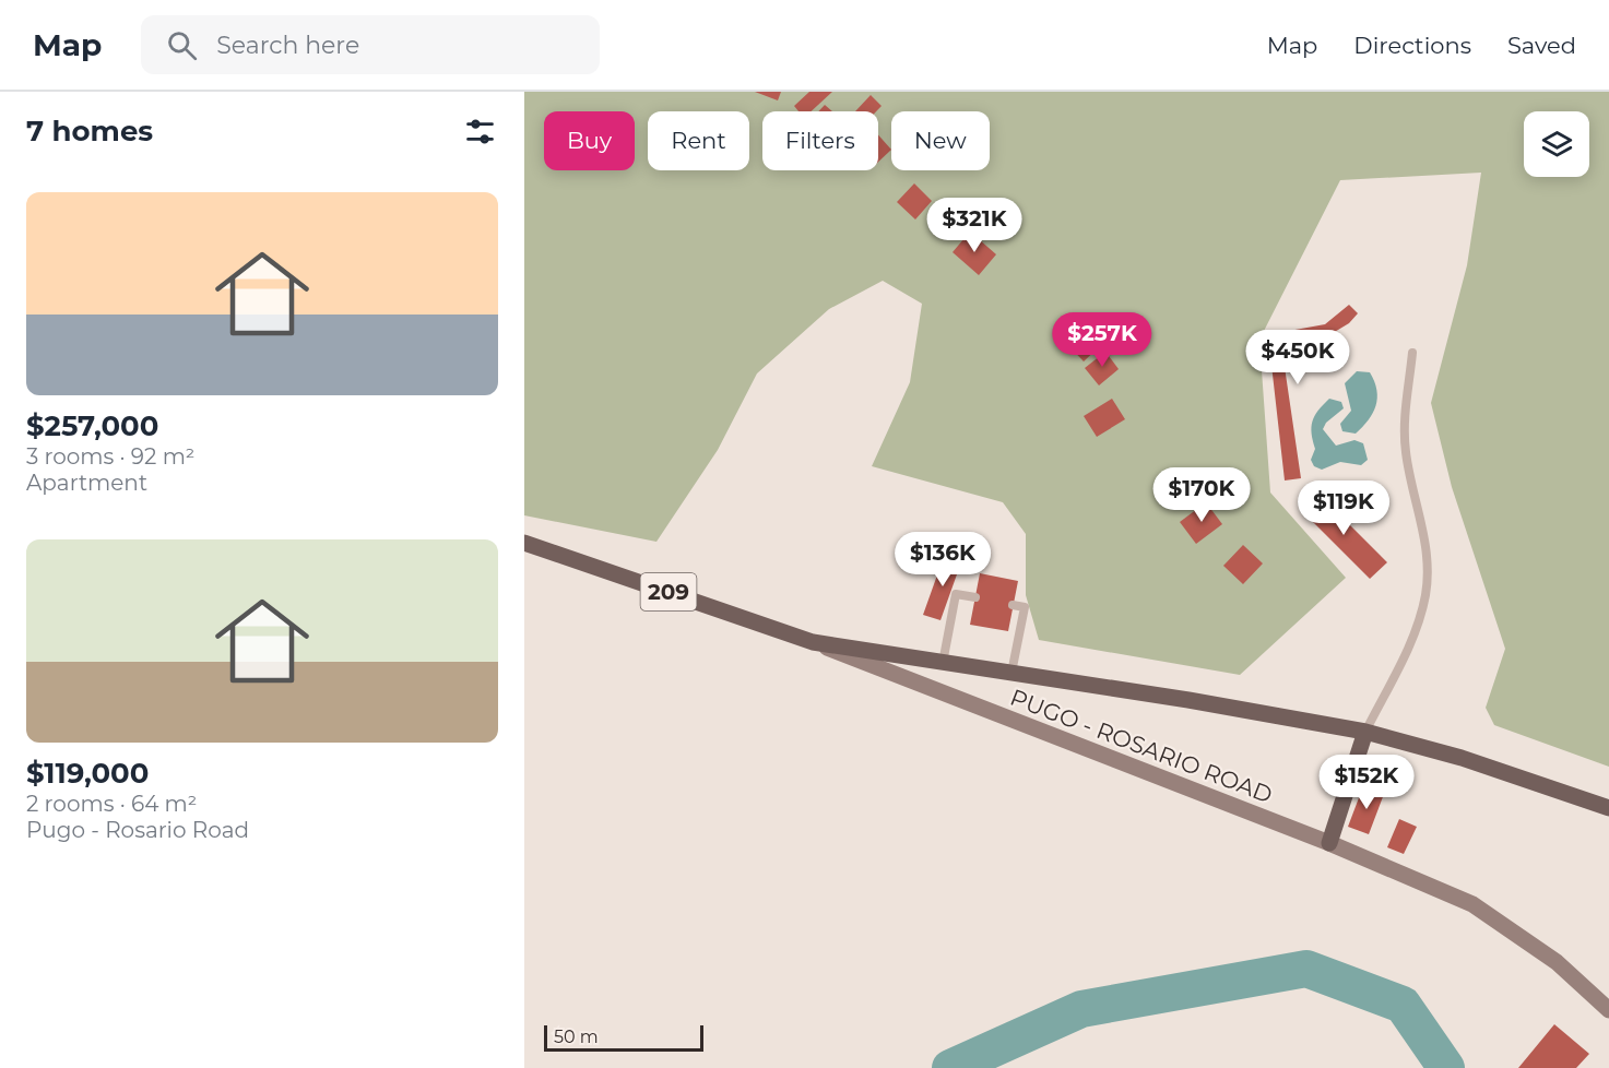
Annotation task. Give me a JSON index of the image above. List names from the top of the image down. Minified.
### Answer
{"streets":{"main road":["209","PUGO - ROSARIO ROAD"]},"scale_bar":"50 m","page":{"header":"Map","search":"Search here","nav":["Map","Directions","Saved"],"heading":"7 homes","chip":["Buy","Rent","Filters","New"],"list":[{"name":"$257,000","note":"3 rooms · 92 m² · Apartment"},{"name":"$119,000","note":"2 rooms · 64 m² · Pugo - Rosario Road"}],"price":["$321K","$257K","$450K","$170K","$119K","$136K","$152K"],"scale":"50 m"}}
